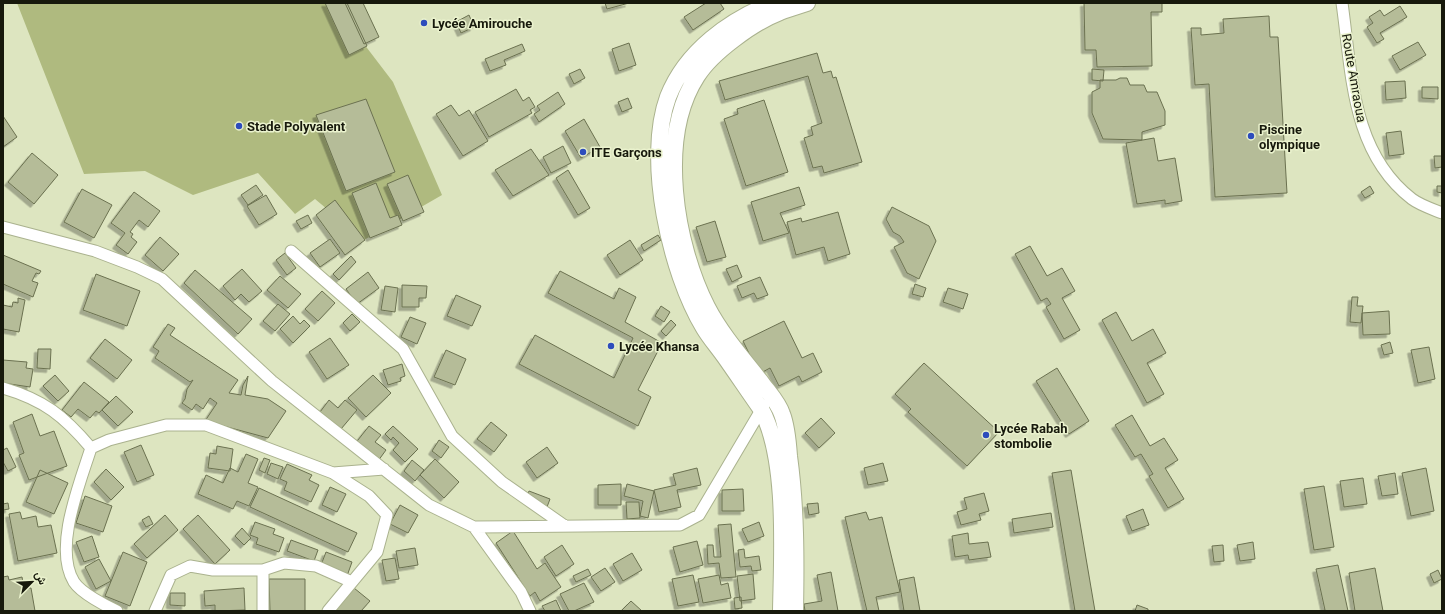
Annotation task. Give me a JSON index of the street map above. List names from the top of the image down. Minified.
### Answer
{"streets":{"street":["Route Amraoua"]},"places":["Lycée Amirouche","Stade Polyvalent","Piscine olympique","ITE Garçons","Lycée Khansa","Lycée Rabah stombolie"],"north":"top right"}
